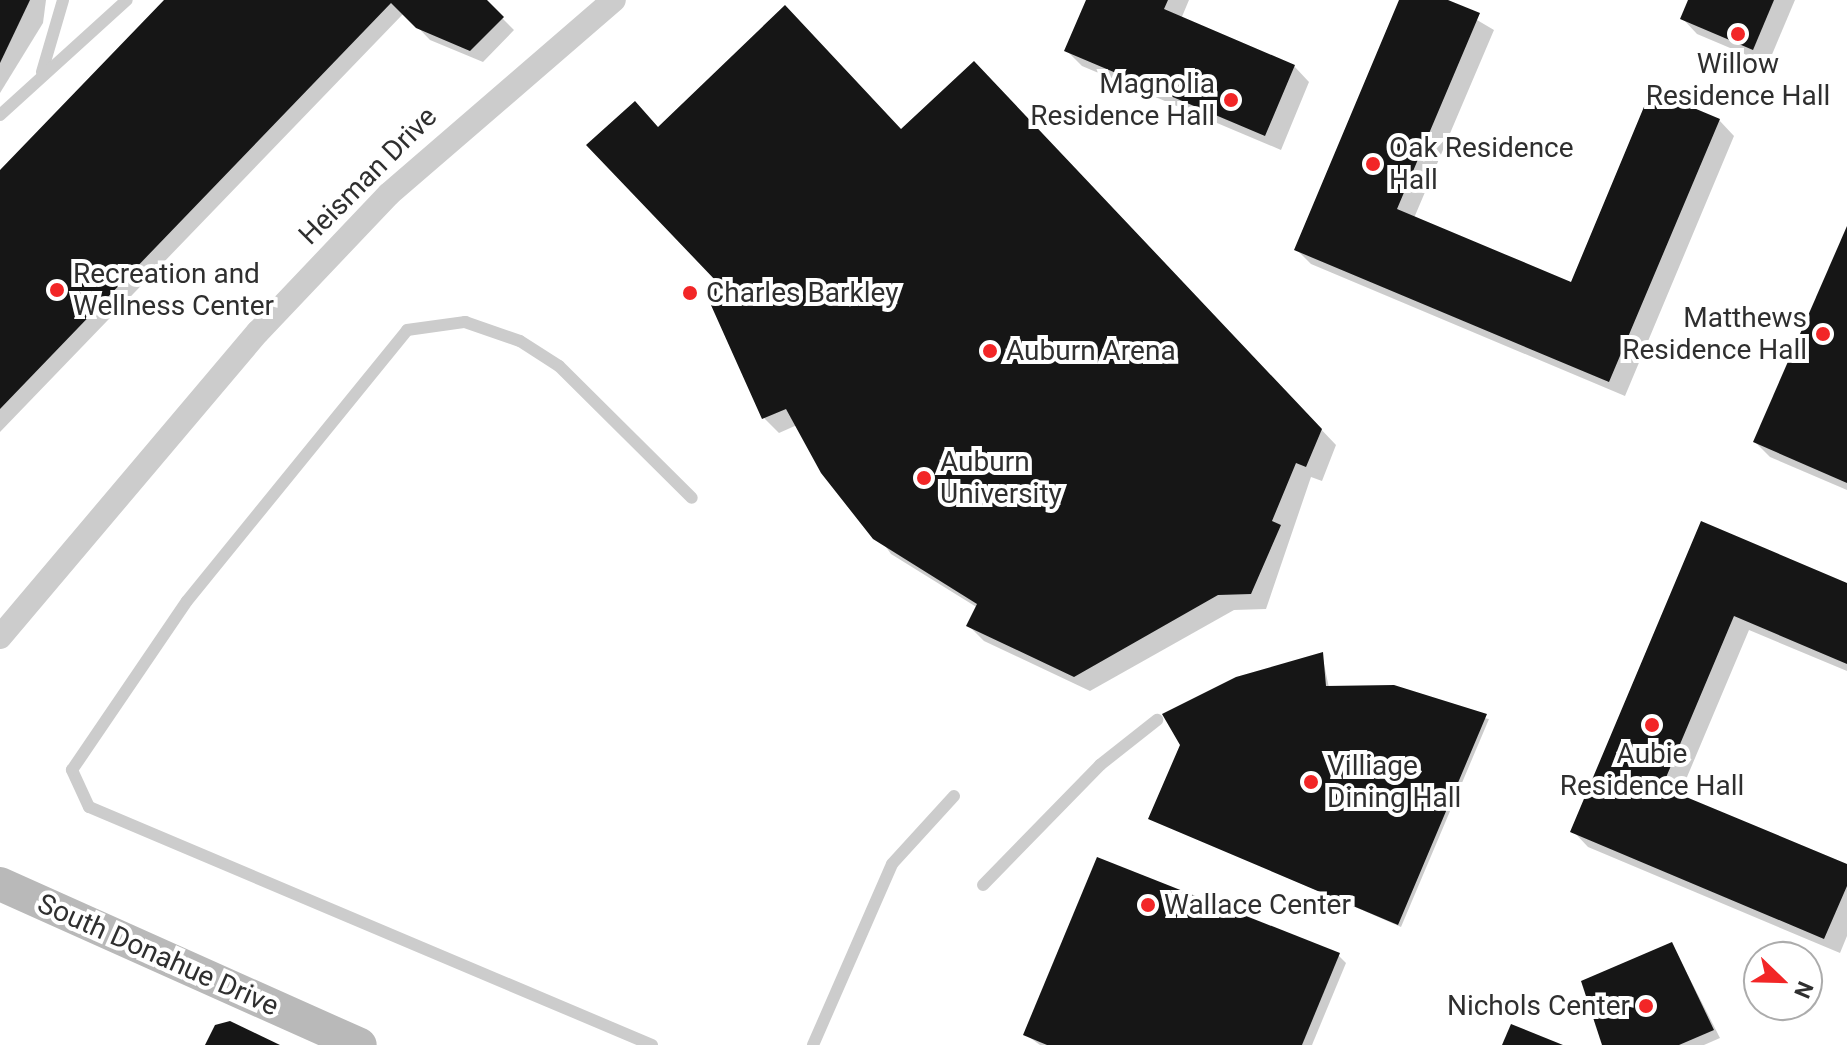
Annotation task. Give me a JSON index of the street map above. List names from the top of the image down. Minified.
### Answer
{"streets":{"street":["Heisman Drive","South Donahue Drive"]},"places":["Willow Residence Hall","Magnolia Residence Hall","Oak Residence Hall","Recreation and Wellness Center","Charles Barkley","Matthews Residence Hall","Auburn Arena","Auburn University","Aubie Residence Hall","Villiage Dining Hall","Wallace Center","Nichols Center"],"north":"bottom right"}
